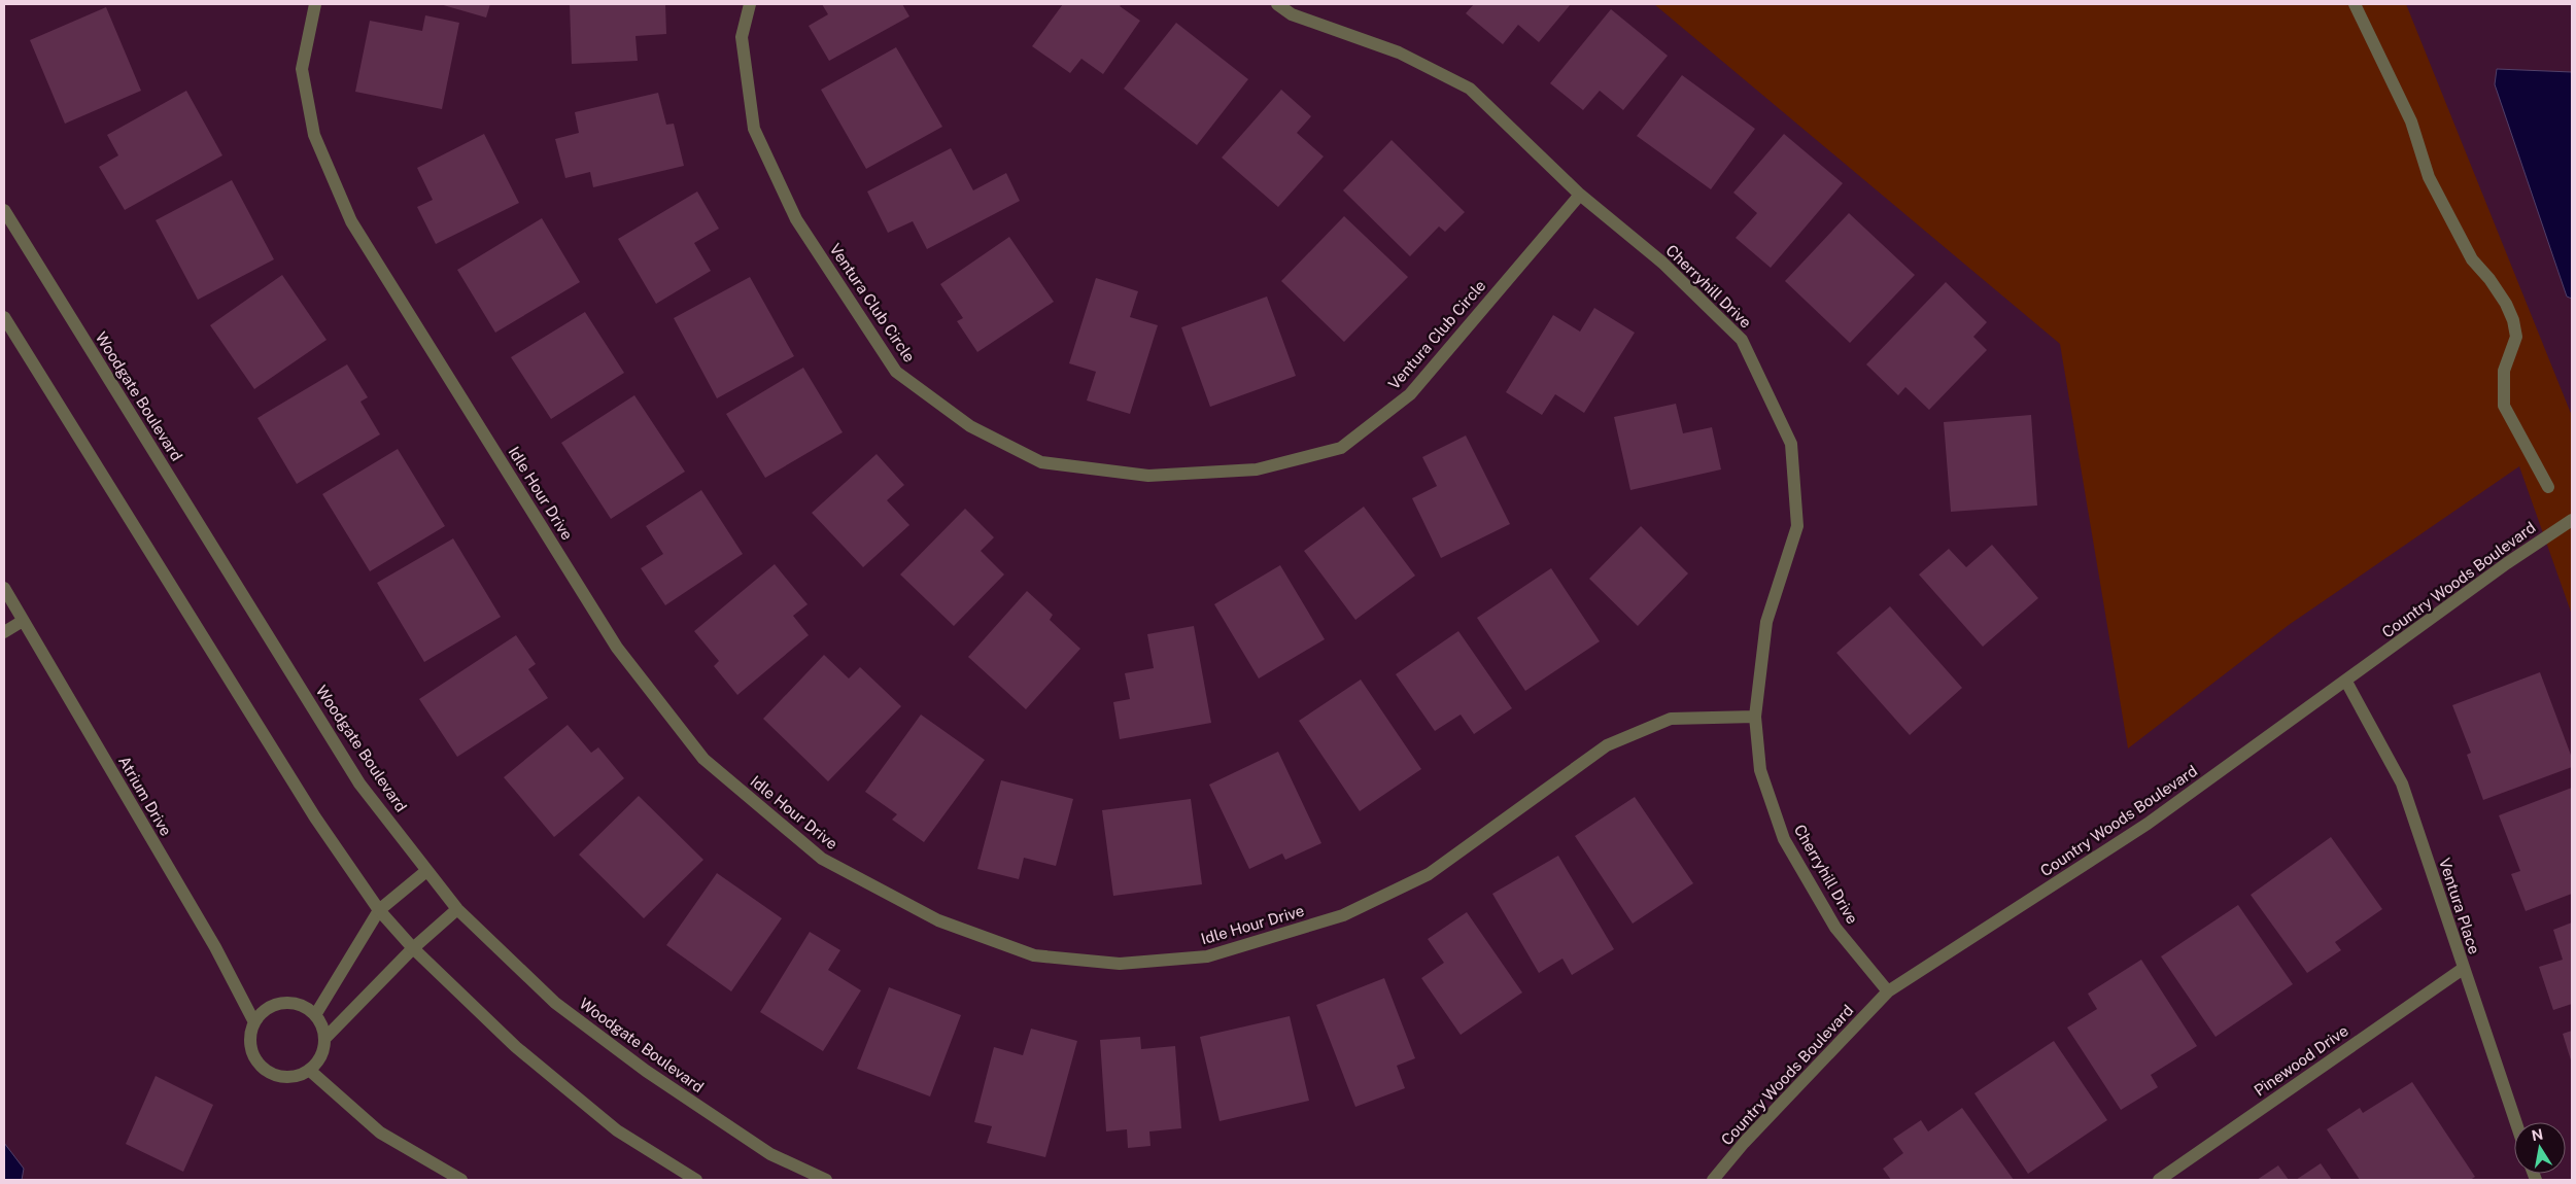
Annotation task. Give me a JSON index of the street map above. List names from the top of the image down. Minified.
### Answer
{"streets":{"street":["Cherryhill Drive","Ventura Club Circle","Woodgate Boulevard","Idle Hour Drive","Country Woods Boulevard","Atrium Drive","Ventura Place","Pinewood Drive"]},"crossings":[["Cherryhill Drive","Ventura Club Circle"],["Cherryhill Drive","Idle Hour Drive"],["Cherryhill Drive","Country Woods Boulevard"],["Country Woods Boulevard","Ventura Place"],["Ventura Place","Pinewood Drive"]],"north":"top"}
